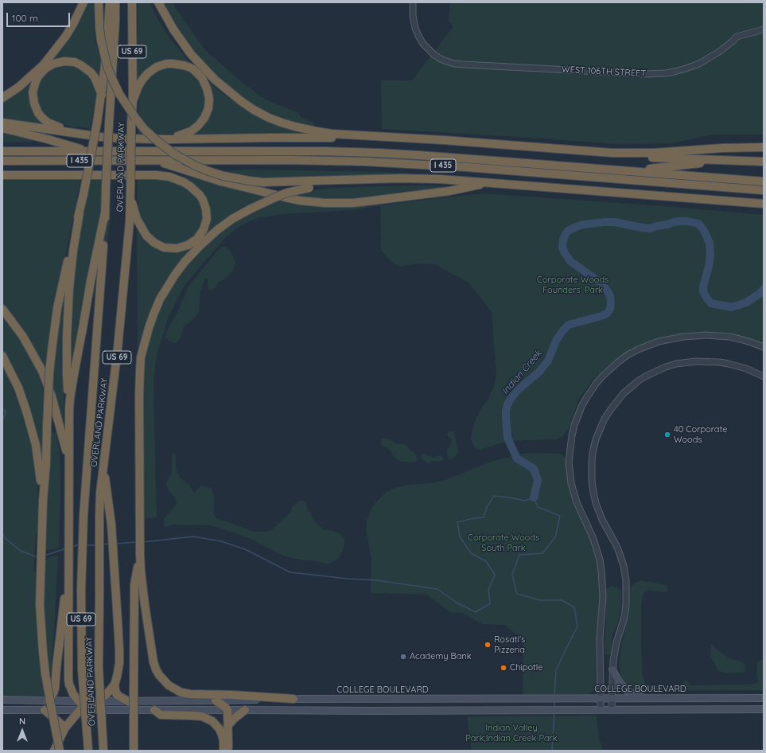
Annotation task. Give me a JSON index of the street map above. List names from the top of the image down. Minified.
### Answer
{"streets":{"highway":["US 69","I 435","OVERLAND PARKWAY"],"main road":["COLLEGE BOULEVARD"],"street":["WEST 106TH STREET"]},"water":["Indian Creek"],"parks":["Corporate Woods Founders' Park","Corporate Woods South Park","Indian Valley Park;Indian Creek Park"],"places":["40 Corporate Woods","Rosati's Pizzeria","Academy Bank","Chipotle"],"scale_bar":"100 m","north":"top"}
